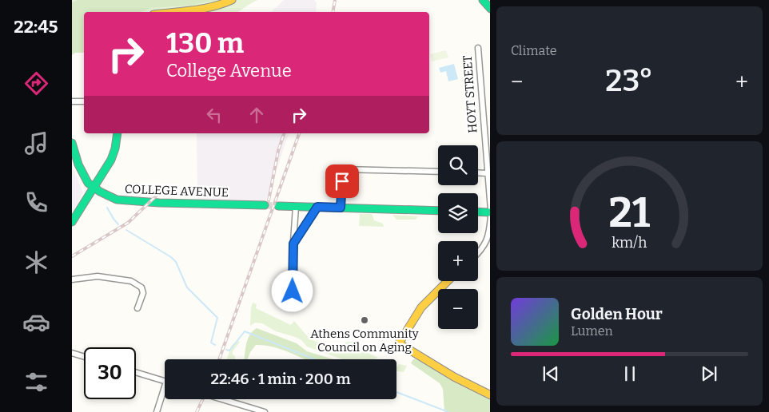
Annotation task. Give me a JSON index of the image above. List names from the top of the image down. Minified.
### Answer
{"streets":{"street":["HOYT STREET","COLLEGE AVENUE"]},"places":["Athens Community Council on Aging"],"page":{"tabs":"22:45","tile":"Climate","turn":["130 m","College Avenue"],"heat":["−","23°","+"],"map_buttons":["+","−"],"song":["Golden Hour","Lumen"],"limit":"30","trip":"22:46 · 1 min · 200 m","gauge":["21","km/h"]}}
